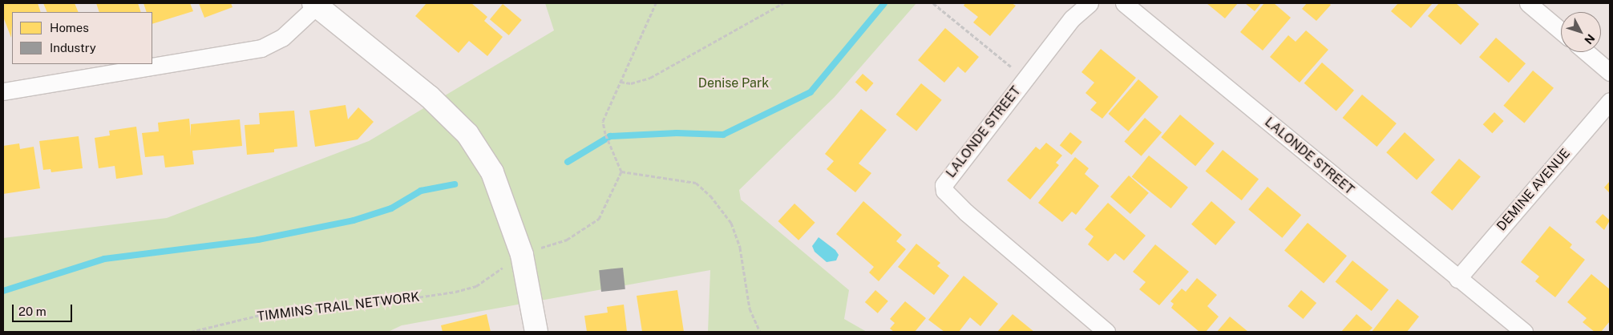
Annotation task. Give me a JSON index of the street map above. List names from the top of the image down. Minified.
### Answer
{"streets":{"street":["LALONDE STREET","DEMINE AVENUE"],"path":["TIMMINS TRAIL NETWORK"]},"crossings":[["LALONDE STREET","DEMINE AVENUE"]],"parks":["Denise Park"],"legend":["Homes","Industry"],"scale_bar":"20 m","north":"bottom right"}
